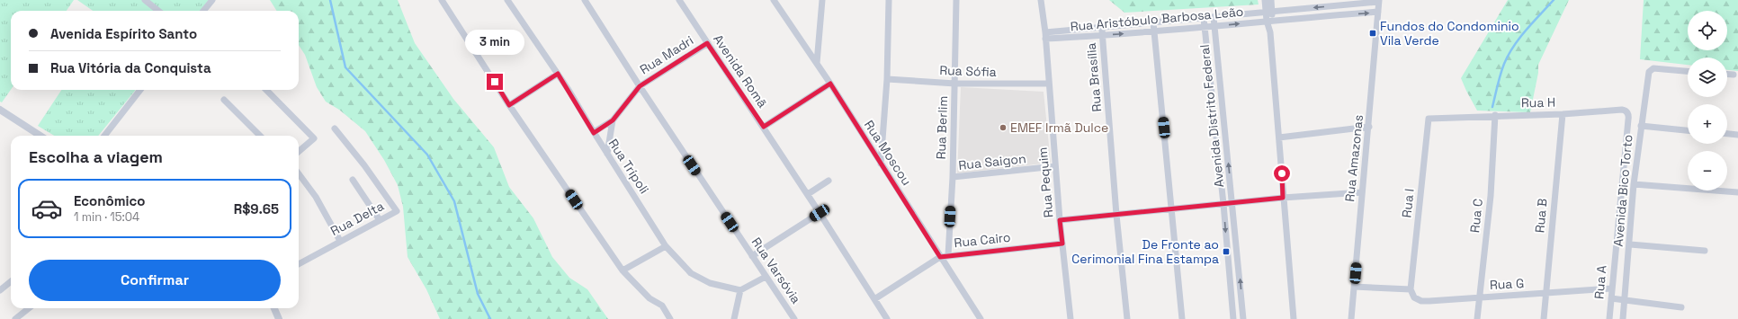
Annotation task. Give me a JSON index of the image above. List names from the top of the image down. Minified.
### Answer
{"streets":{"street":["Rua Aristóbulo Barbosa Leão","Rua Madri","Avenida Romã","Rua Sófia","Rua Brasília","Rua H","Avenida Distrito Federal","Rua Berlim","Rua Moscou","Rua Amazonas","Rua Saigon","Rua Trípoli","Rua Pequim","Avenida Bico Torto","Rua I","Rua C","Rua B","Rua Delta","Rua Cairo","Rua Varsóvia","Rua A","Rua G"]},"crossings":[["Rua Aristóbulo Barbosa Leão","Rua Brasília"],["Rua Aristóbulo Barbosa Leão","Avenida Distrito Federal"],["Rua Aristóbulo Barbosa Leão","Rua Amazonas"],["Rua Aristóbulo Barbosa Leão","Rua Pequim"],["Rua Madri","Avenida Romã"],["Rua Madri","Rua Trípoli"],["Rua Madri","Rua Varsóvia"],["Avenida Romã","Rua Cairo"],["Rua Sófia","Rua Berlim"],["Rua Sófia","Rua Pequim"],["Rua H","Rua I"],["Rua H","Rua C"],["Rua H","Rua B"],["Rua H","Rua A"],["Rua Berlim","Rua Saigon"],["Rua Berlim","Rua Cairo"],["Rua Moscou","Rua Cairo"],["Rua Saigon","Rua Pequim"],["Rua Pequim","Rua Cairo"],["Rua I","Rua G"],["Rua C","Rua G"],["Rua B","Rua G"],["Rua A","Rua G"]],"places":{"transit":["Fundos do Condominio Vila Verde","De Fronte ao Cerimonial Fina Estampa"],"other":["EMEF Irmã Dulce"]},"page":{"map_buttons":["+","−"],"banner":["Avenida Espírito Santo","Rua Vitória da Conquista"],"bubble":"3 min","heading":"Escolha a viagem","list":[{"name":"Econômico","note":"1 min · 15:04","value":"R$9.65"}],"buttons":"Confirmar"}}
